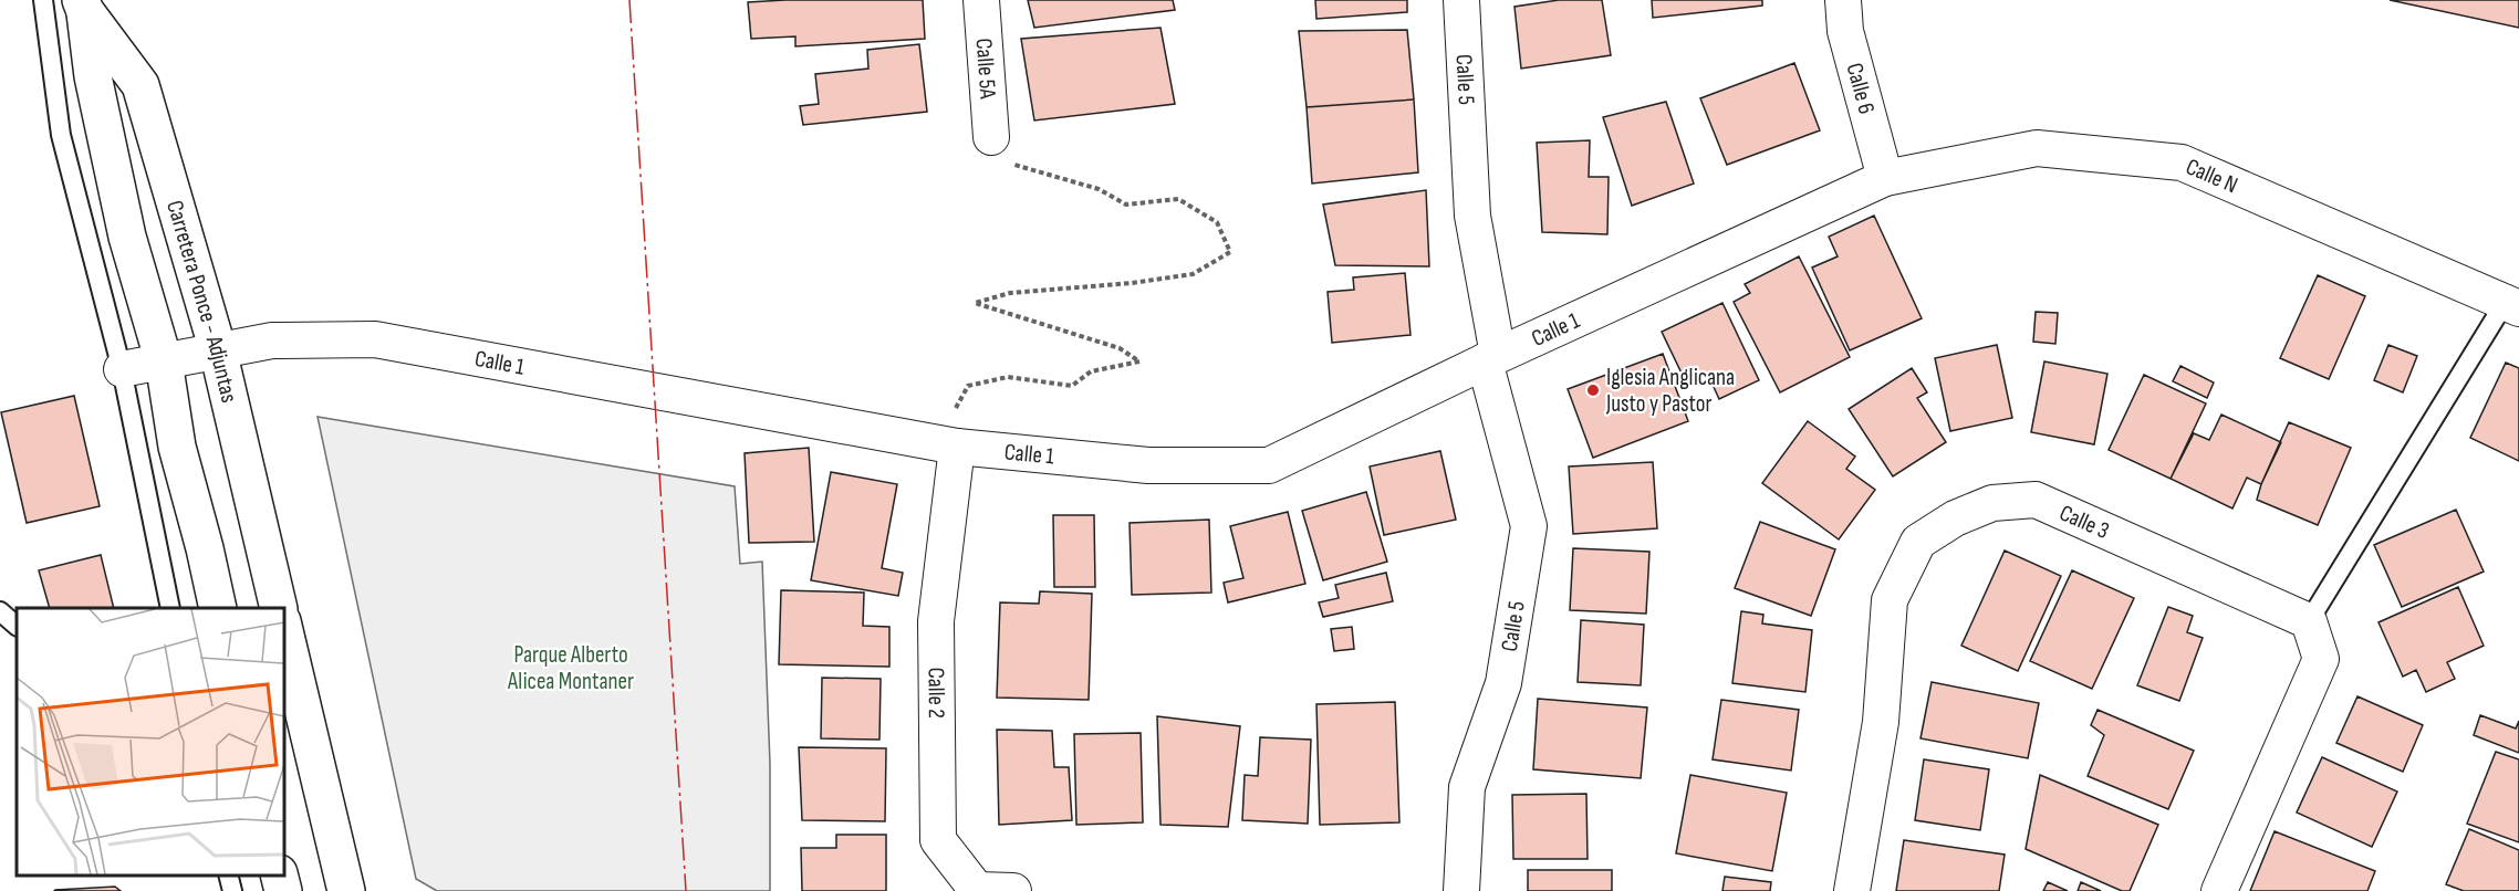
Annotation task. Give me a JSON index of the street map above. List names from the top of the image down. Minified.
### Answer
{"streets":{"street":["Calle 5A","Calle 5","Calle 6","Calle N","Carretera Ponce - Adjuntas","Calle 1","Calle 3","Calle 2"]},"crossings":[["Calle 5","Calle 1"],["Calle 6","Calle N"],["Calle 6","Calle 1"],["Calle N","Calle 1"],["Carretera Ponce - Adjuntas","Calle 1"],["Calle 1","Calle 2"]],"parks":["Parque Alberto Alicea Montaner"],"places":["Iglesia Anglicana Justo y Pastor"]}
